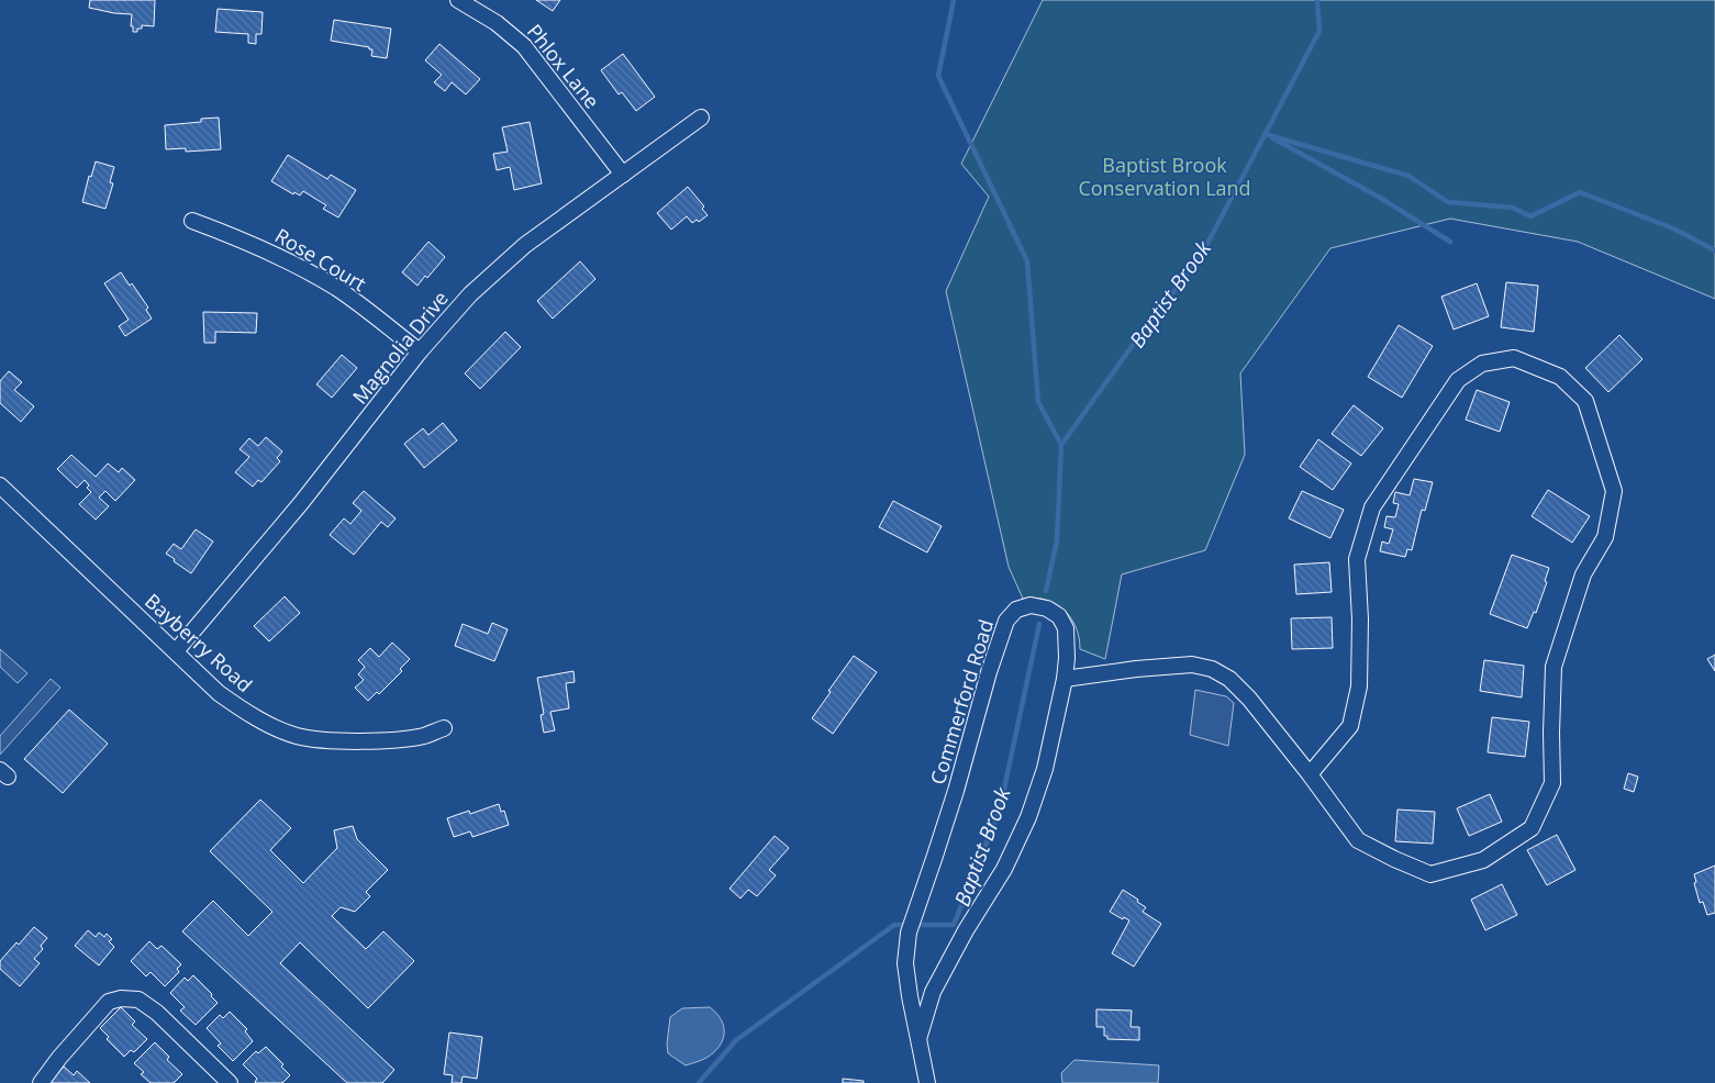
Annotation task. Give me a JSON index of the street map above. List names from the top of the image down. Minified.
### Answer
{"streets":{"street":["Phlox Lane","Rose Court","Magnolia Drive","Bayberry Road","Commerford Road"]},"crossings":[["Phlox Lane","Magnolia Drive"],["Rose Court","Magnolia Drive"],["Magnolia Drive","Bayberry Road"]],"water":["Baptist Brook"],"parks":["Baptist Brook Conservation Land"]}
